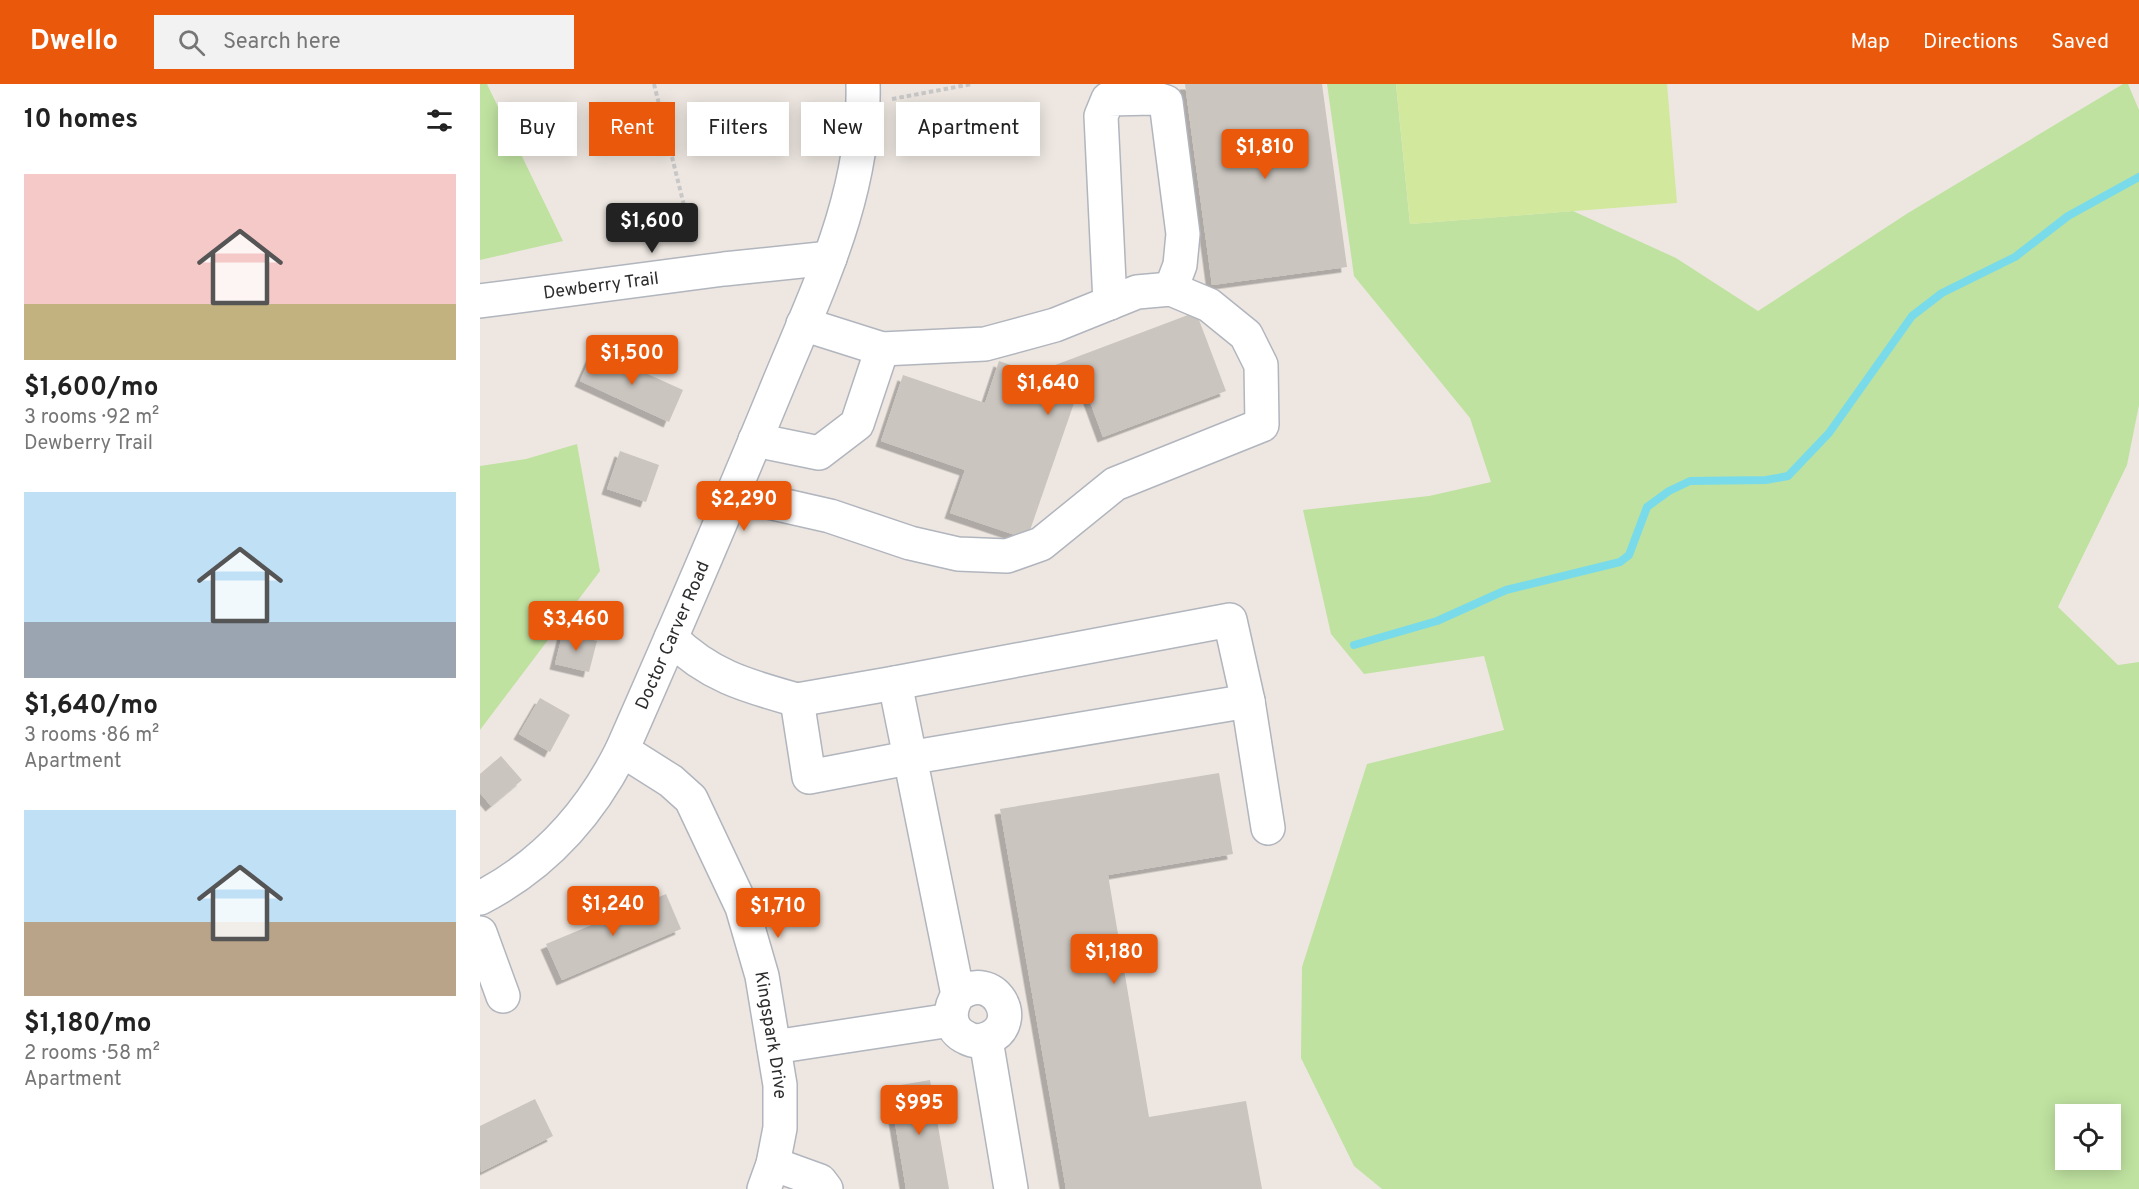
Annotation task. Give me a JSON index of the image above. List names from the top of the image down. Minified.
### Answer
{"streets":{"street":["Dewberry Trail","Doctor Carver Road","Kingspark Drive"]},"crossings":[["Dewberry Trail","Doctor Carver Road"],["Doctor Carver Road","Kingspark Drive"]],"page":{"header":"Dwello","search":"Search here","nav":["Map","Directions","Saved"],"heading":"10 homes","chip":["Buy","Rent","Filters","New","Apartment"],"price":["$1,810","$1,600","$1,500","$1,640","$2,290","$3,460","$1,240","$1,710","$1,180","$995"],"list":[{"name":"$1,600/mo","note":"3 rooms · 92 m² · Dewberry Trail"},{"name":"$1,640/mo","note":"3 rooms · 86 m² · Apartment"},{"name":"$1,180/mo","note":"2 rooms · 58 m² · Apartment"}]}}
